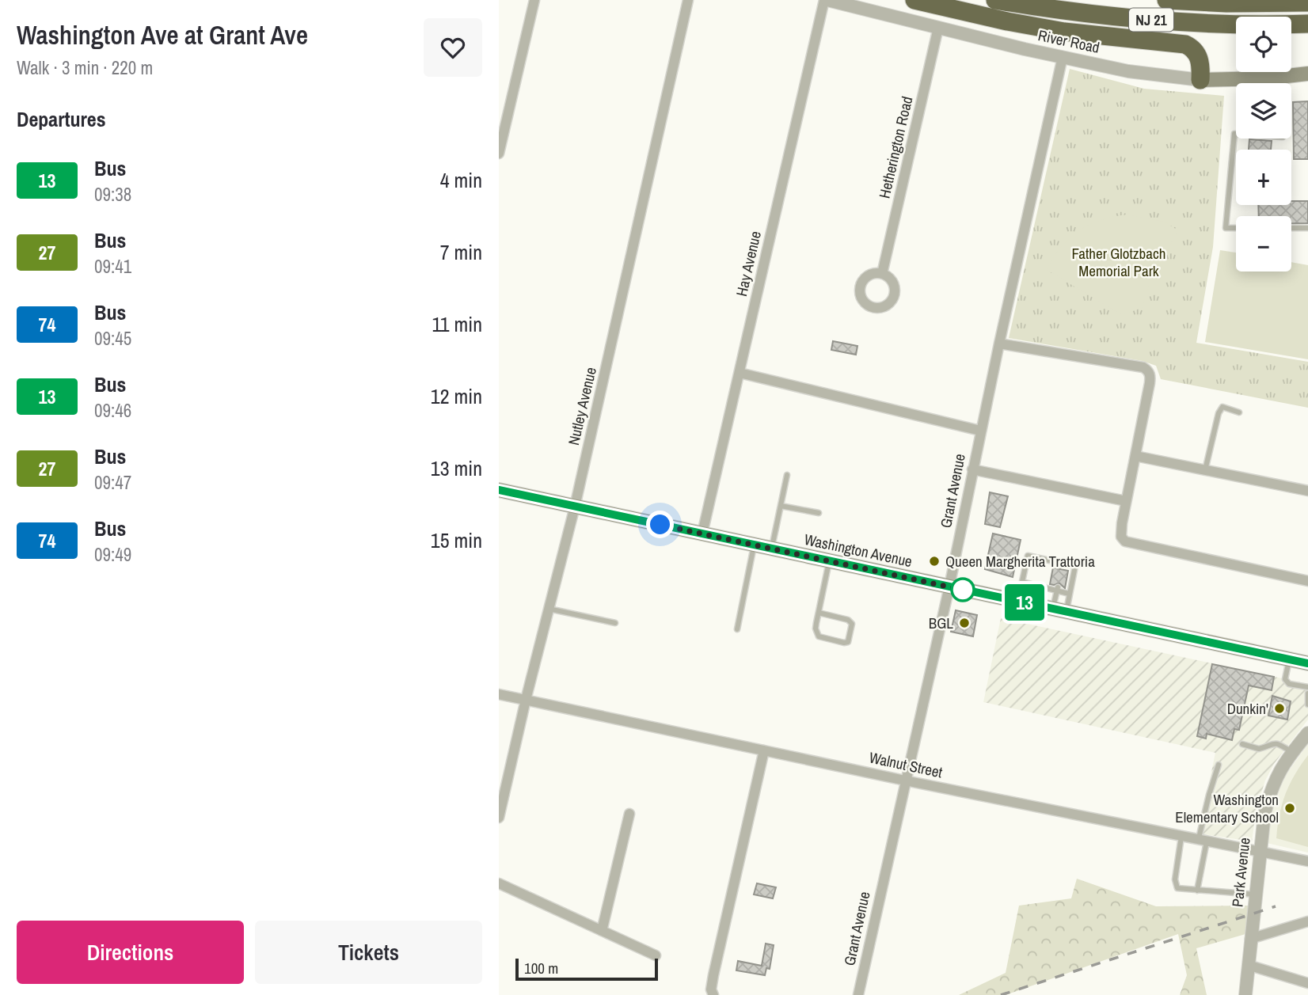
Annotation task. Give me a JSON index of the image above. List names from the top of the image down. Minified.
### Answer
{"streets":{"highway":["NJ 21"],"main road":["River Road","Washington Avenue"],"street":["Hetherington Road","Hay Avenue","Nutley Avenue","Grant Avenue","Walnut Street","Park Avenue"]},"crossings":[["River Road","Hetherington Road"],["River Road","Hay Avenue"],["River Road","Grant Avenue"],["Hay Avenue","Washington Avenue"],["Nutley Avenue","Washington Avenue"],["Nutley Avenue","Walnut Street"],["Grant Avenue","Washington Avenue"],["Grant Avenue","Walnut Street"],["Walnut Street","Park Avenue"]],"parks":["Father Glotzbach Memorial Park"],"places":["Queen Margherita Trattoria","BGL","Dunkin'","Washington Elementary School"],"lines":["bus line 13"],"scale_bar":"100 m","page":{"heading":[["Washington Ave at Grant Ave","Walk · 3 min · 220 m"],"Departures"],"on_map":"13","map_buttons":["+","−"],"list":[{"mark":"13","name":"Bus","note":"09:38","value":"4 min"},{"mark":"27","name":"Bus","note":"09:41","value":"7 min"},{"mark":"74","name":"Bus","note":"09:45","value":"11 min"},{"mark":"13","name":"Bus","note":"09:46","value":"12 min"},{"mark":"27","name":"Bus","note":"09:47","value":"13 min"},{"mark":"74","name":"Bus","note":"09:49","value":"15 min"}],"buttons":["Directions","Tickets"],"scale":"100 m"}}
